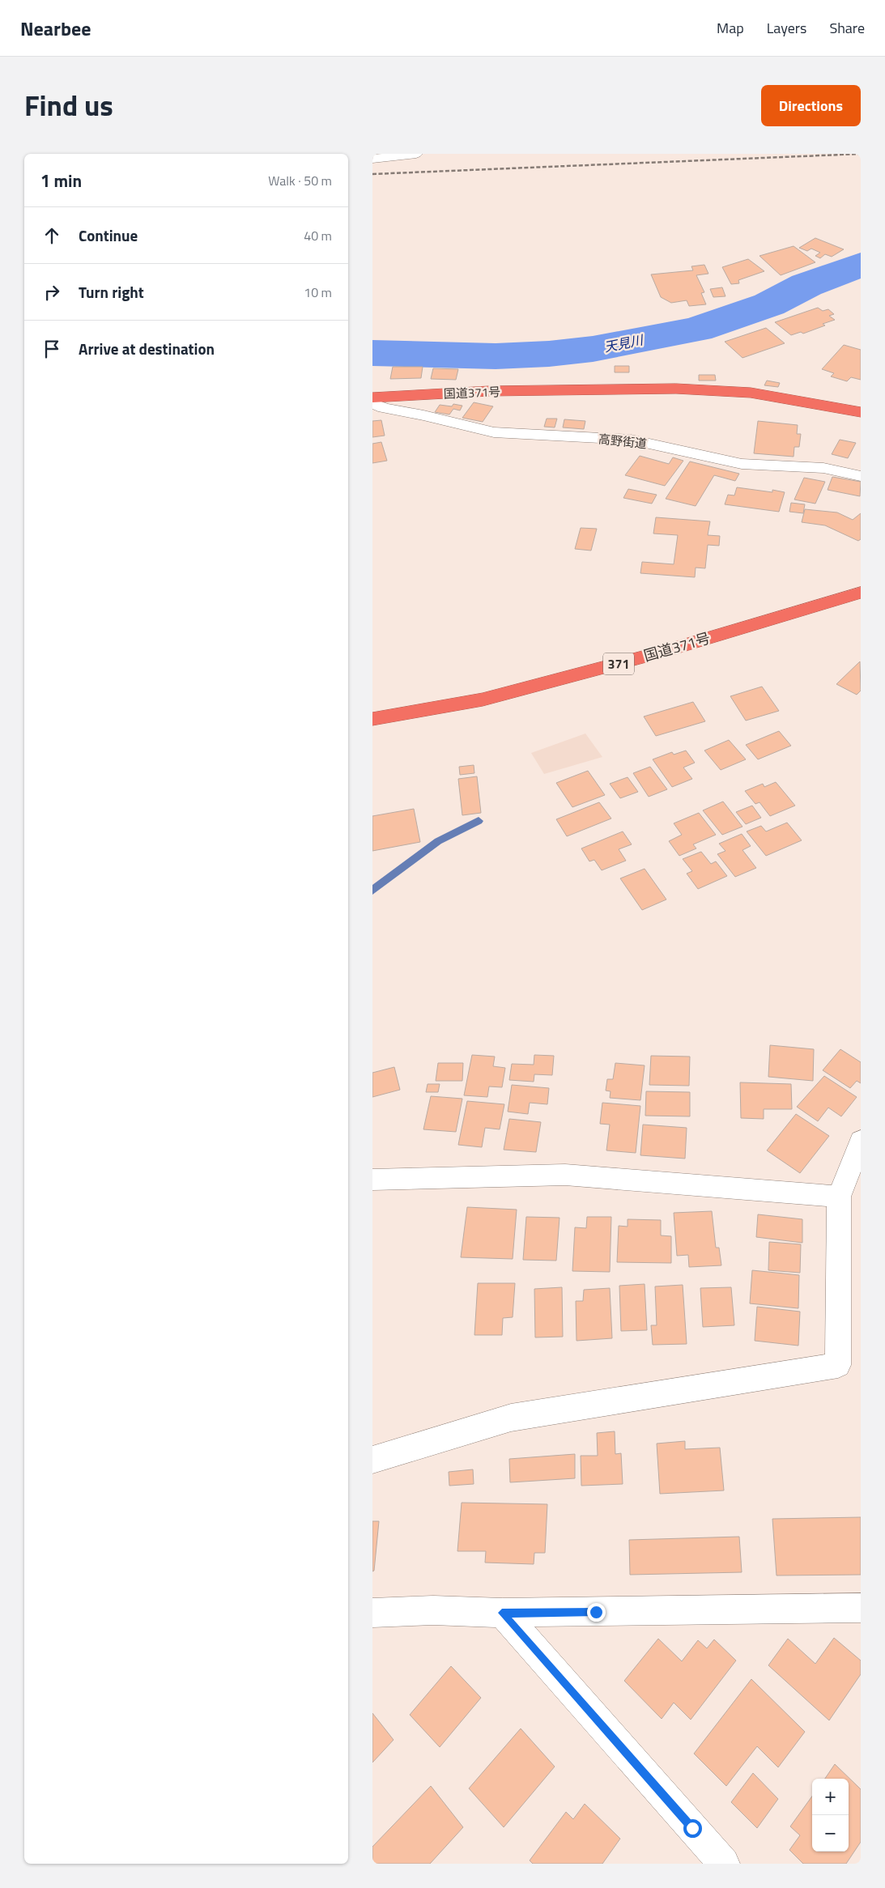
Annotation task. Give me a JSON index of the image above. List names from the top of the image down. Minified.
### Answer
{"streets":{"highway":["国道371号","371"],"street":["高野街道"]},"crossings":[["国道371号","高野街道"]],"water":["天見川"],"page":{"header":"Nearbee","nav":["Map","Layers","Share"],"title":"Find us","buttons":"Directions","heading":["1 min","Walk · 50 m"],"list":[["Continue","40 m"],["Turn right","10 m"],"Arrive at destination"],"map_buttons":["+","−"]}}
